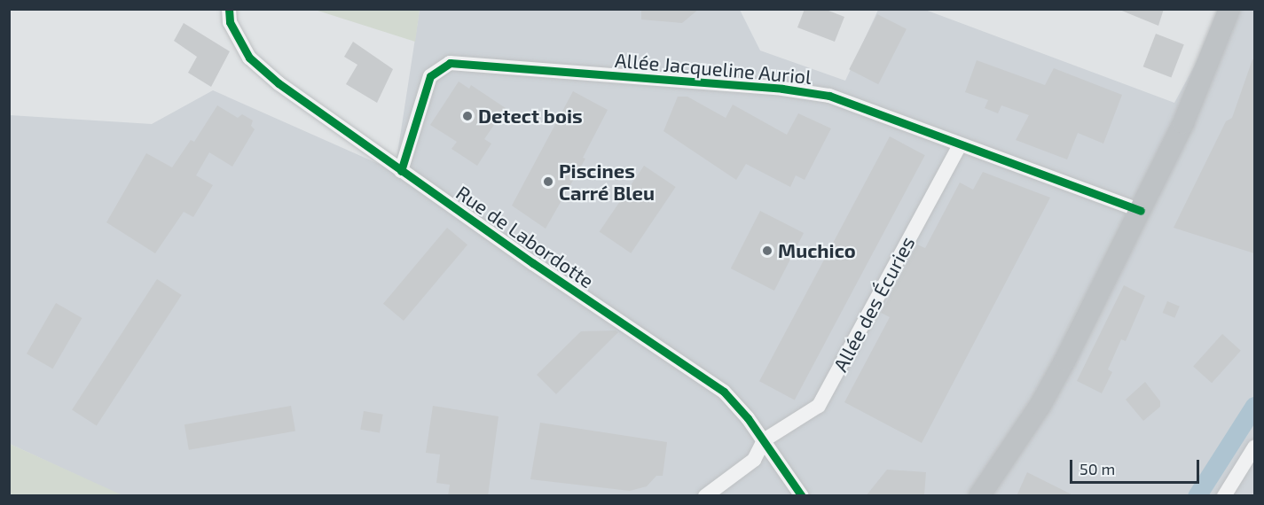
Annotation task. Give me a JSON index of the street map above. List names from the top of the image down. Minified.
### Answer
{"streets":{"street":["Allée Jacqueline Auriol","Rue de Labordotte","Allée des Écuries"]},"crossings":[["Allée Jacqueline Auriol","Rue de Labordotte"],["Allée Jacqueline Auriol","Allée des Écuries"],["Rue de Labordotte","Allée des Écuries"]],"places":["Detect bois","Piscines Carré Bleu","Muchico"],"scale_bar":"50 m"}
